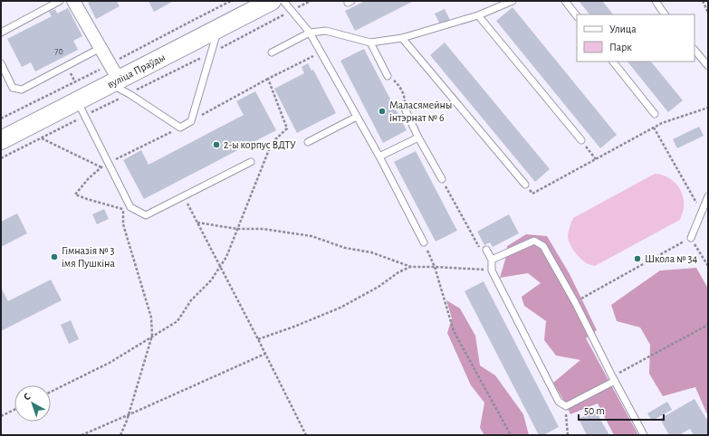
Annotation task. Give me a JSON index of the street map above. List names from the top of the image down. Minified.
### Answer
{"streets":{"main road":["вуліца Праўды"]},"places":["Маласямейны інтэрнат № 6","2-ы корпус ВДТУ","Гімназія № 3 імя Пушкіна","Школа № 34"],"house_numbers":["70"],"legend":["Улица","Парк"],"scale_bar":"50 m","north":"top left"}
